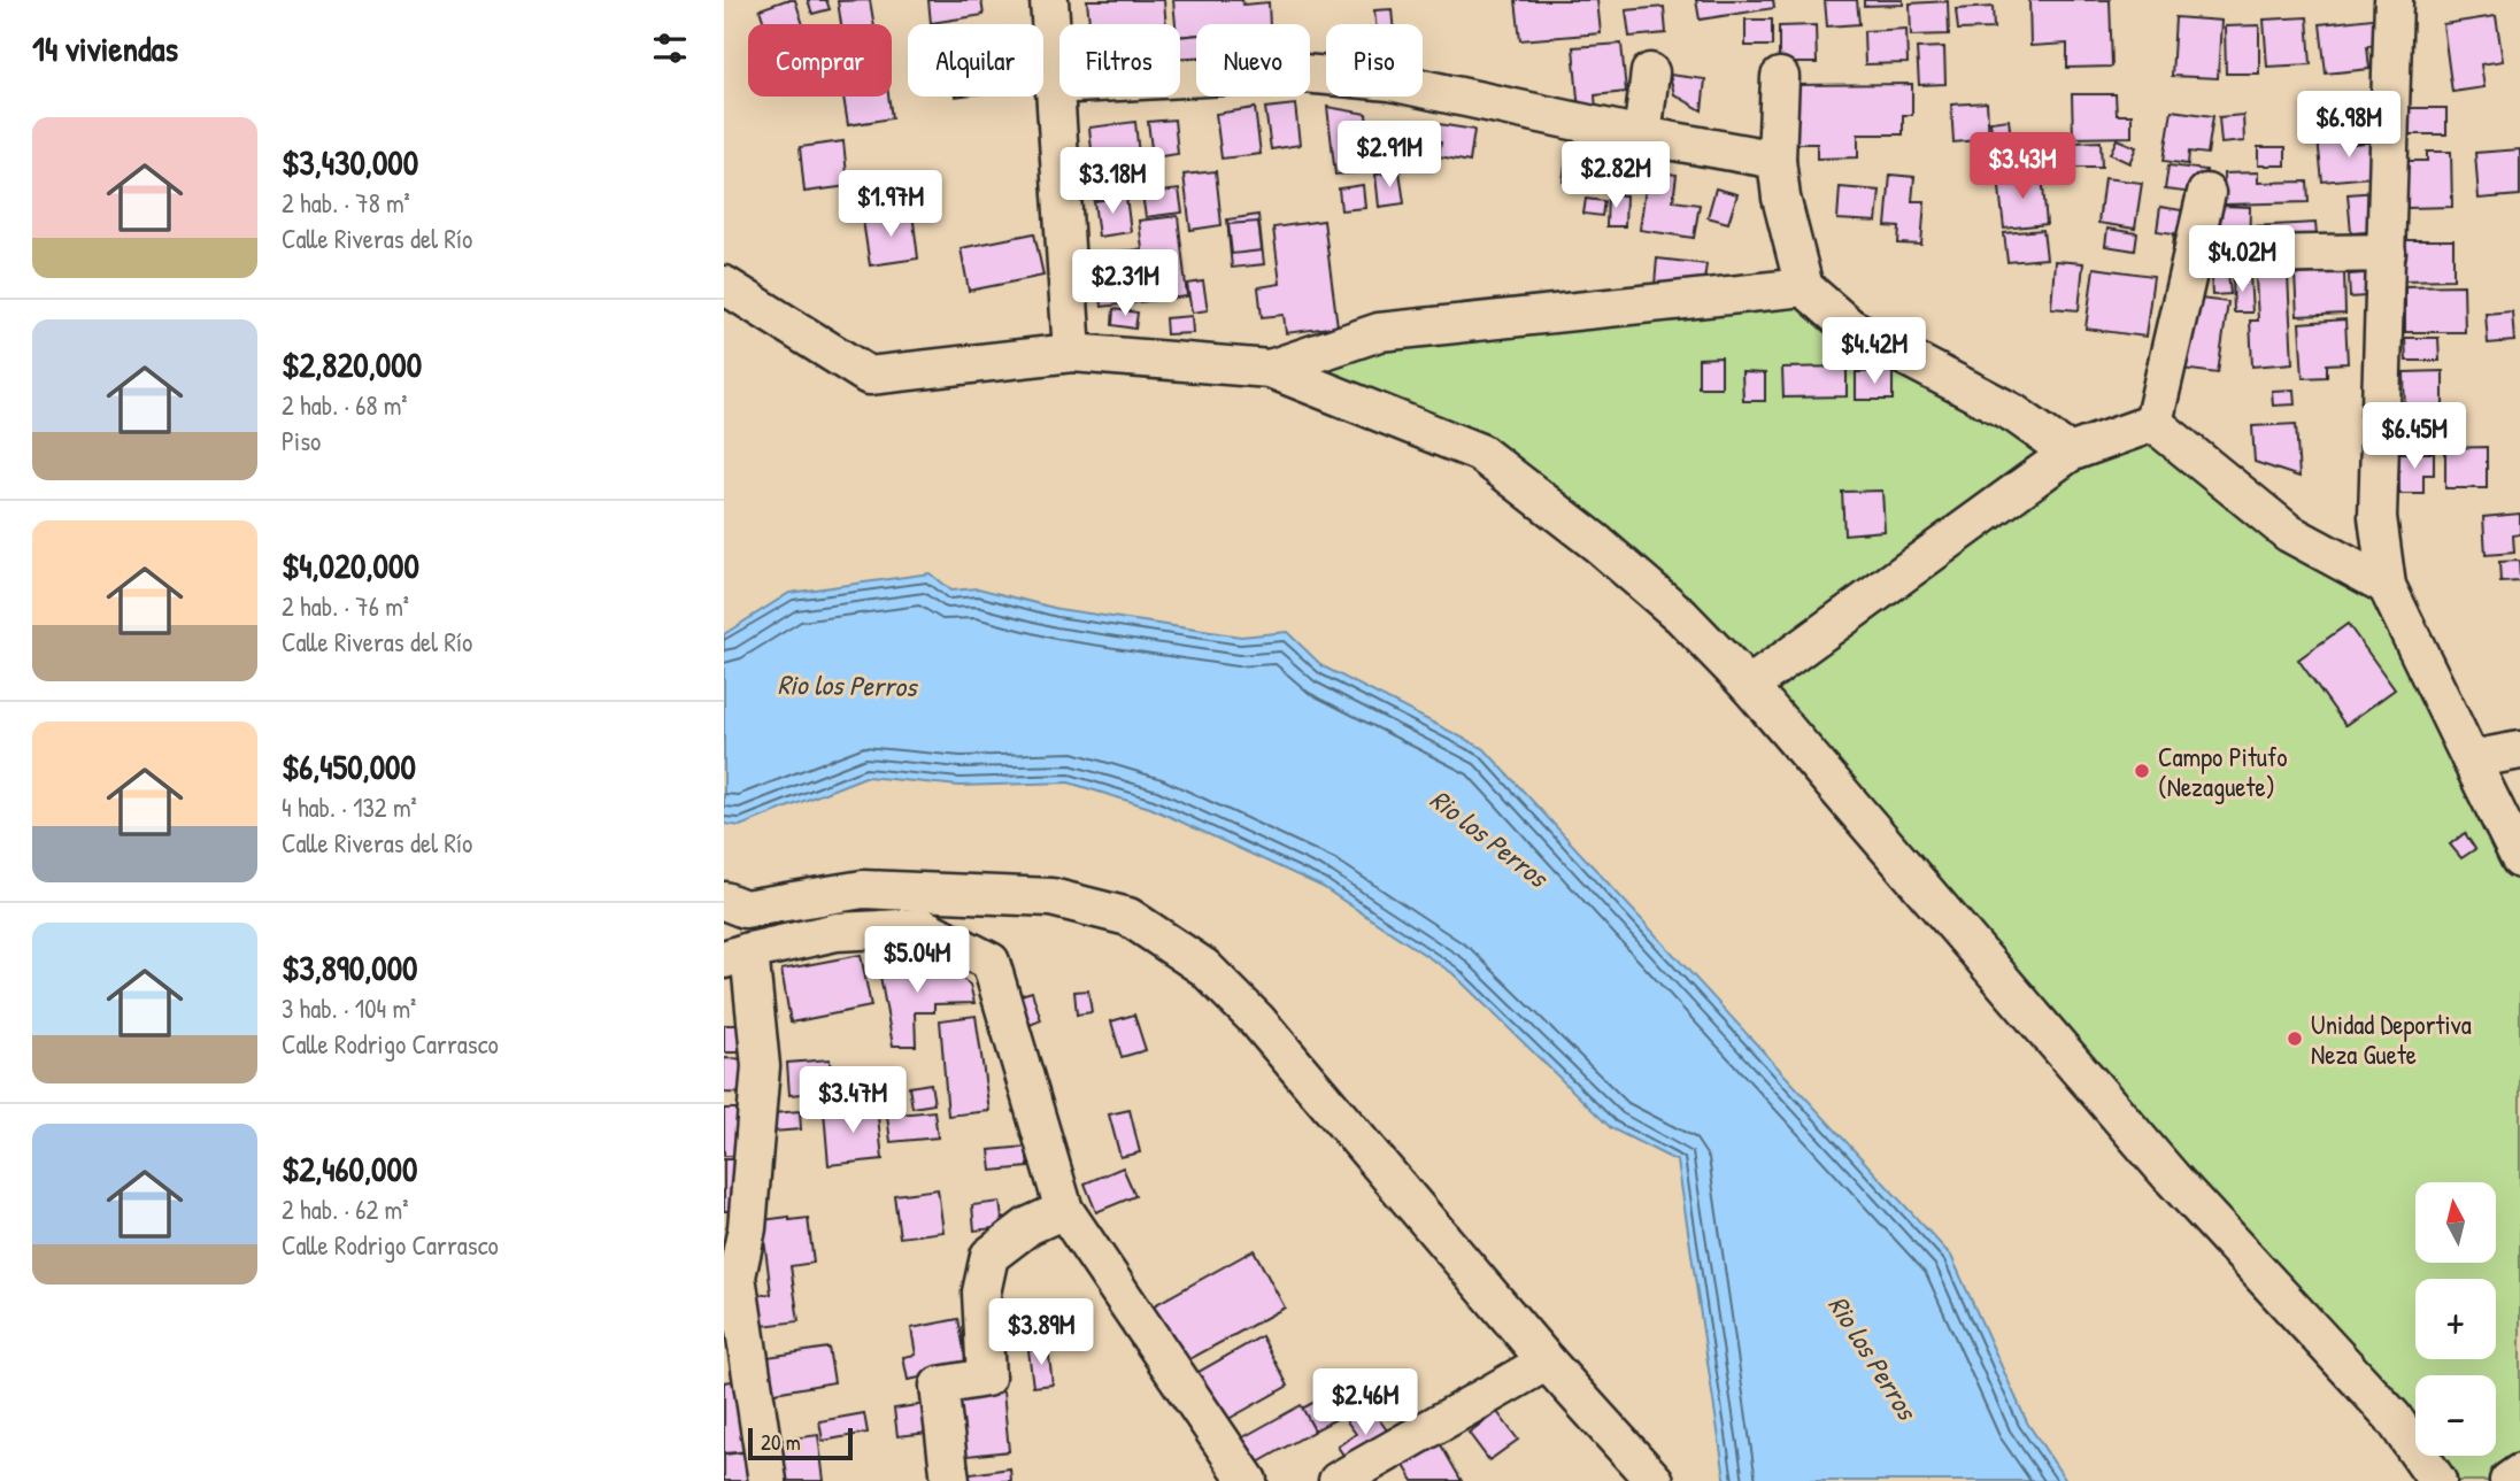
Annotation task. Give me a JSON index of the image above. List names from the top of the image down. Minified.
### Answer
{"water":["Rio los Perros"],"places":["Campo Pitufo (Nezaguete)","Unidad Deportiva Neza Guete"],"scale_bar":"20 m","north":"top","page":{"heading":"14 viviendas","chip":["Comprar","Alquilar","Filtros","Nuevo","Piso"],"price":["$6.98M","$2.91M","$3.43M","$2.82M","$3.18M","$1.97M","$4.02M","$2.31M","$4.42M","$6.45M","$5.04M","$3.47M","$3.89M","$2.46M"],"list":[{"name":"$3,430,000","note":"2 hab. · 78 m² · Calle Riveras del Río"},{"name":"$2,820,000","note":"2 hab. · 68 m² · Piso"},{"name":"$4,020,000","note":"2 hab. · 76 m² · Calle Riveras del Río"},{"name":"$6,450,000","note":"4 hab. · 132 m² · Calle Riveras del Río"},{"name":"$3,890,000","note":"3 hab. · 104 m² · Calle Rodrigo Carrasco"},{"name":"$2,460,000","note":"2 hab. · 62 m² · Calle Rodrigo Carrasco"}],"map_buttons":["+","−"],"scale":"20 m"}}
